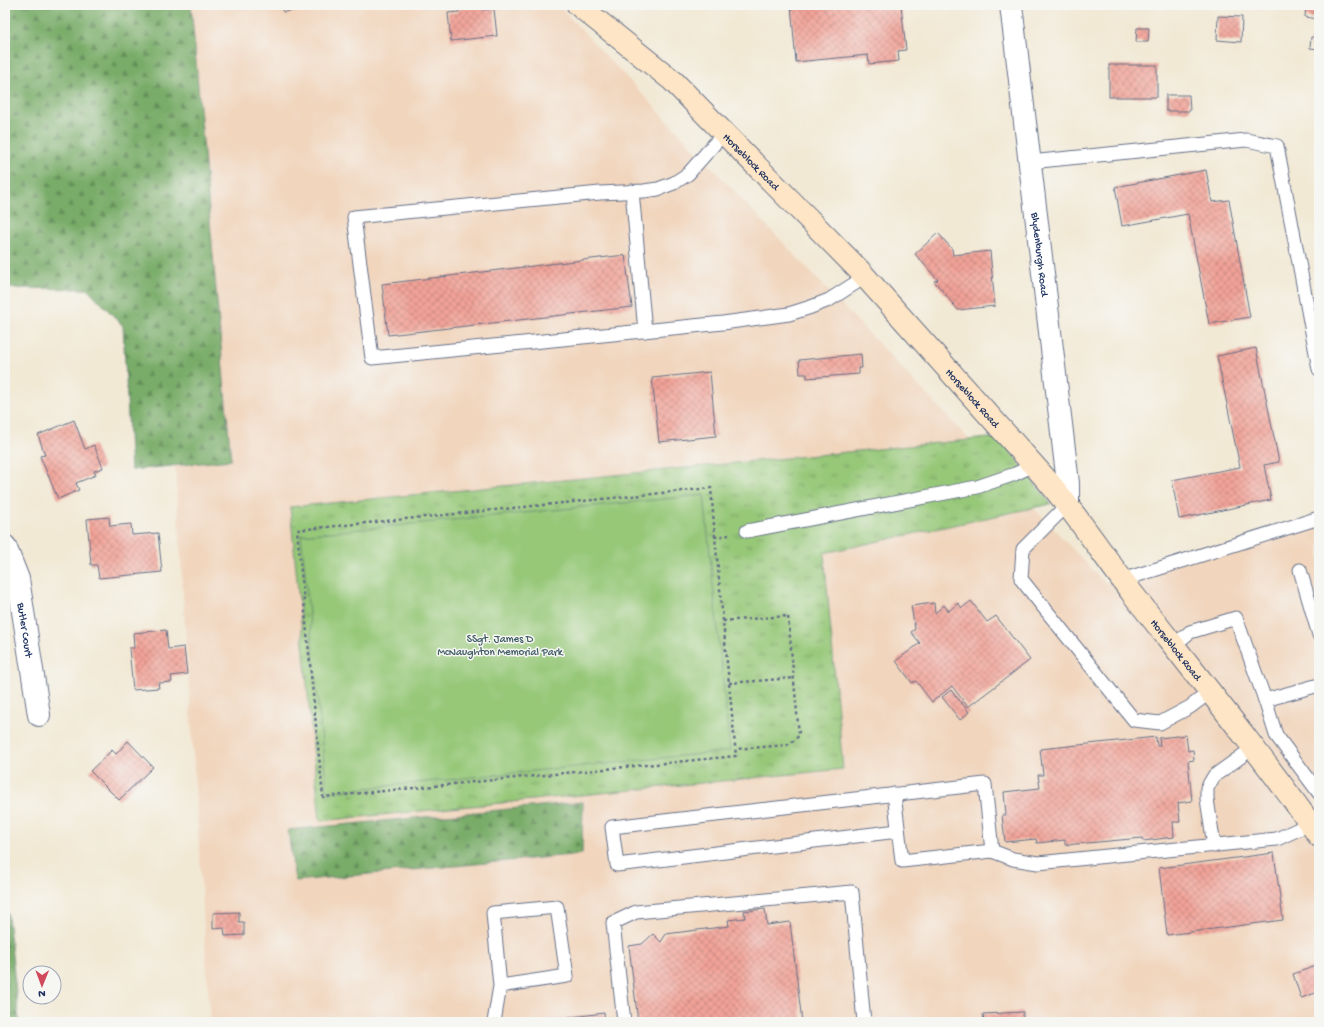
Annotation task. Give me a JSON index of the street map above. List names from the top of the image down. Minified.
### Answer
{"streets":{"street":["Horseblock Road","Blydenburgh Road","Butler Court"]},"crossings":[["Horseblock Road","Blydenburgh Road"]],"parks":["SSgt. James D McNaughton Memorial Park"],"north":"bottom"}
